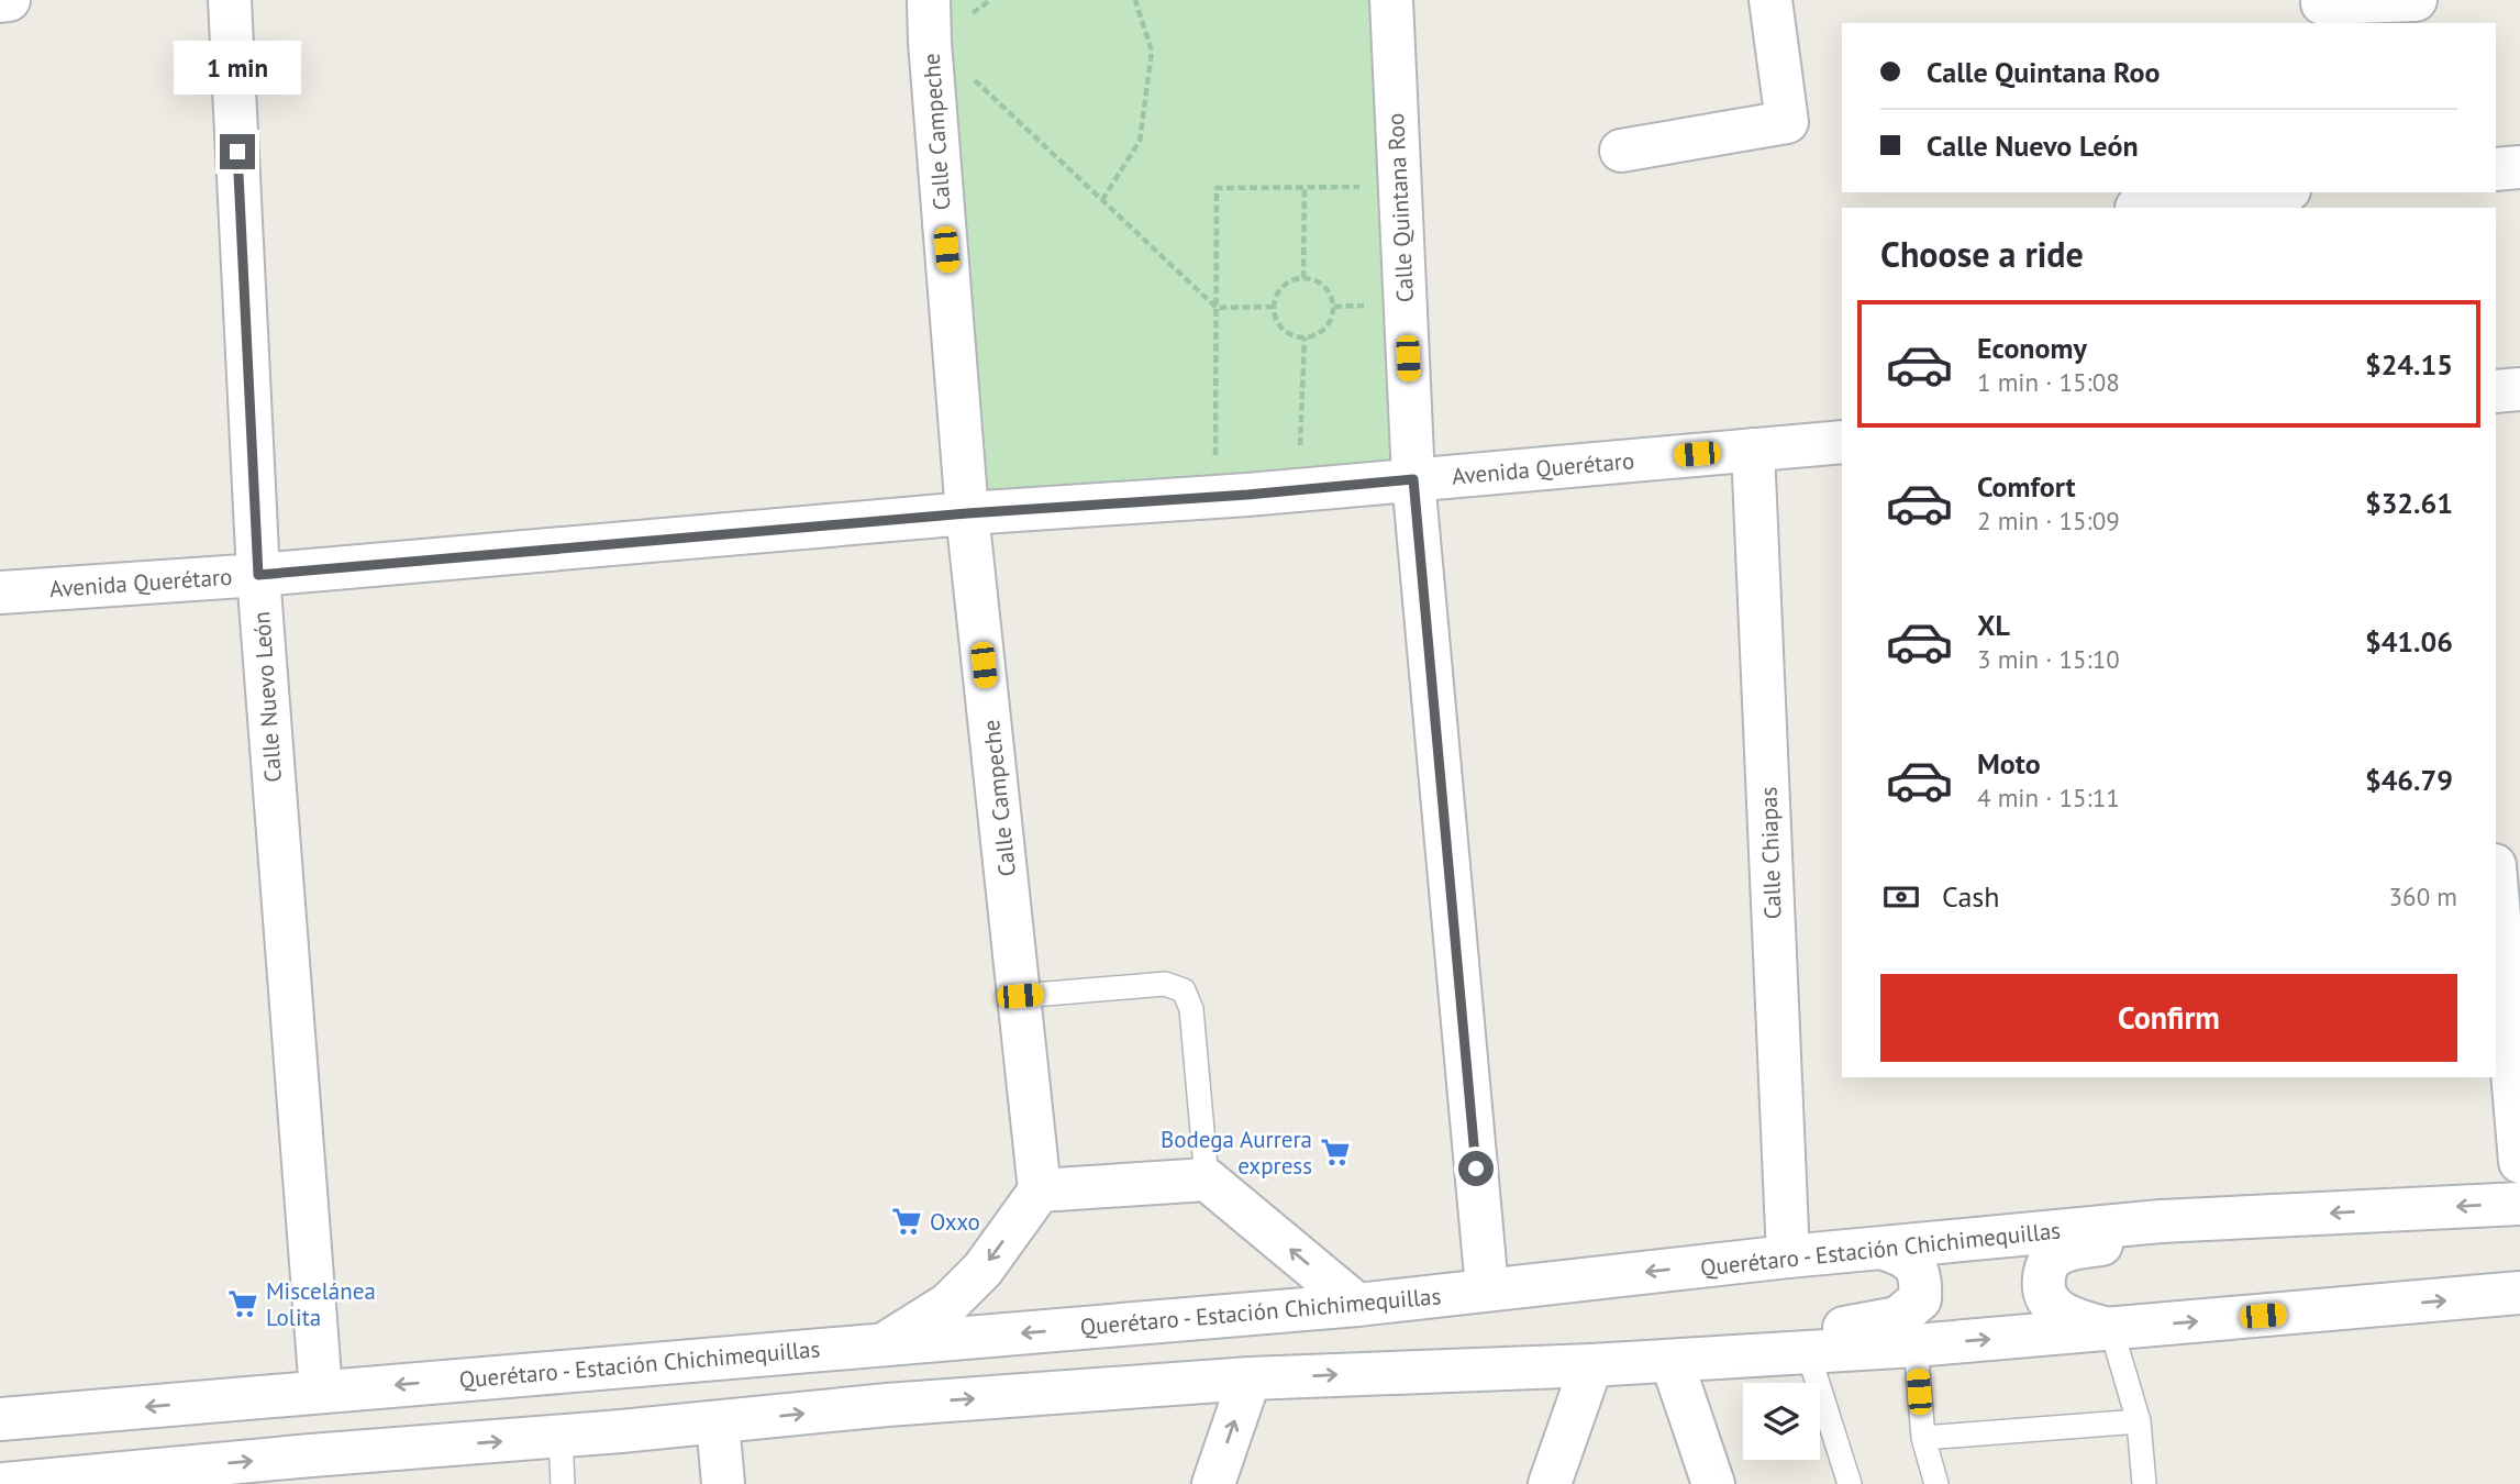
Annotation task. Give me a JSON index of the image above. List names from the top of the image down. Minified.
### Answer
{"streets":{"street":["Calle Campeche","Calle Quintana Roo","Avenida Querétaro","Calle Nuevo León","Calle Chiapas","Querétaro - Estación Chichimequillas"]},"crossings":[["Calle Campeche","Avenida Querétaro"],["Calle Quintana Roo","Avenida Querétaro"],["Calle Quintana Roo","Querétaro - Estación Chichimequillas"],["Avenida Querétaro","Calle Nuevo León"],["Avenida Querétaro","Calle Chiapas"],["Calle Nuevo León","Querétaro - Estación Chichimequillas"],["Calle Chiapas","Querétaro - Estación Chichimequillas"]],"places":{"supermarket":["Bodega Aurrera express","Oxxo","Miscelánea Lolita"]},"page":{"banner":["Calle Quintana Roo","Calle Nuevo León"],"bubble":"1 min","heading":"Choose a ride","list":[{"name":"Economy","note":"1 min · 15:08","value":"$24.15"},{"name":"Comfort","note":"2 min · 15:09","value":"$32.61"},{"name":"XL","note":"3 min · 15:10","value":"$41.06"},{"name":"Moto","note":"4 min · 15:11","value":"$46.79"}],"pay":["Cash","360 m"],"buttons":"Confirm"}}
